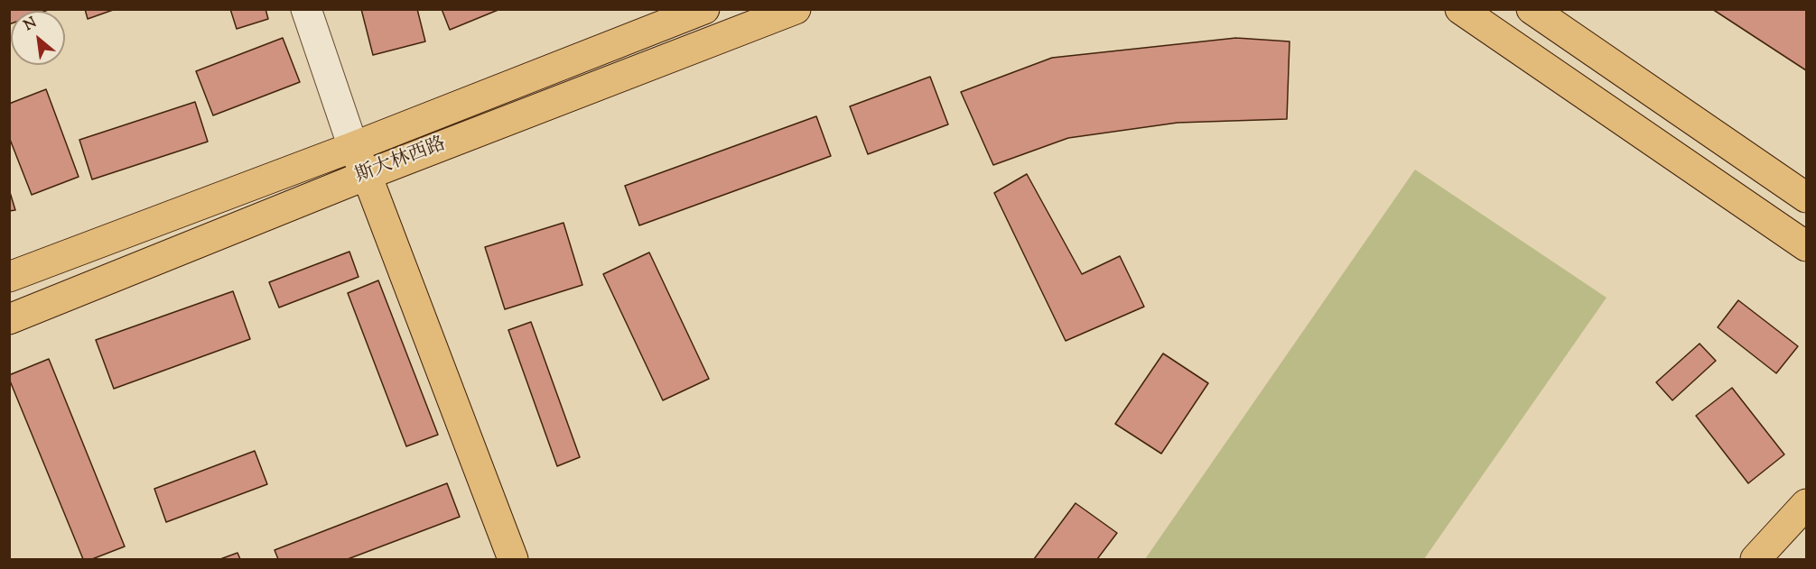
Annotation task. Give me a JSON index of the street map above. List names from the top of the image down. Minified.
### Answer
{"streets":{"main road":["斯大林西路"]},"north":"top left"}
